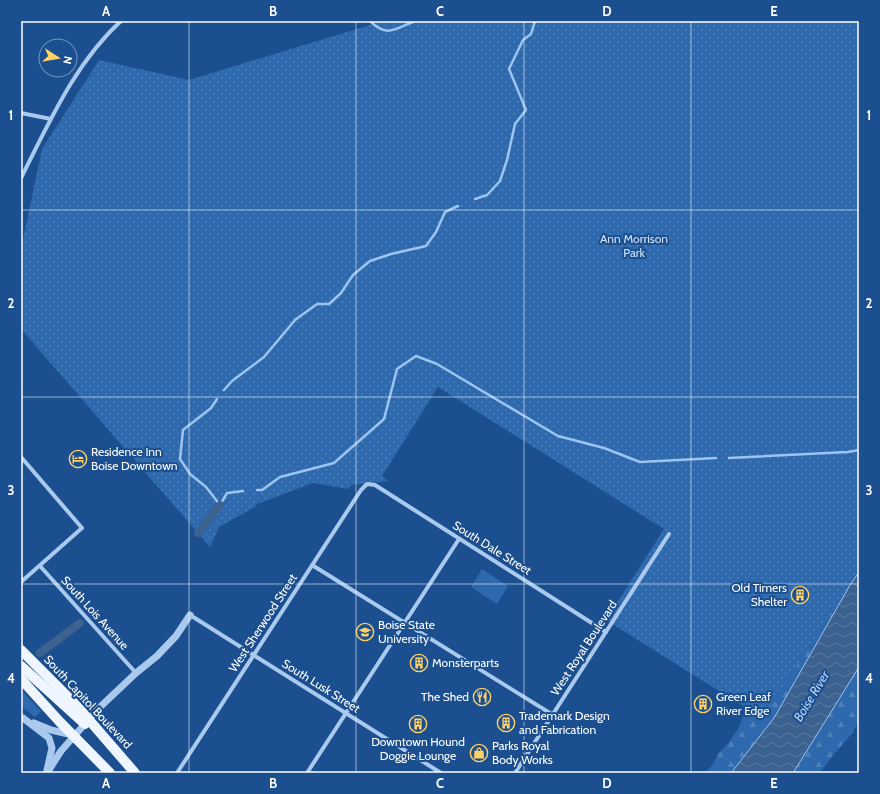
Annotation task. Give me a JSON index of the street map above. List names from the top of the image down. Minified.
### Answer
{"streets":{"main road":["South Capitol Boulevard"],"street":["South Dale Street","South Lois Avenue","West Sherwood Street","West Royal Boulevard","South Lusk Street"]},"crossings":[["South Dale Street","West Sherwood Street"],["South Dale Street","West Royal Boulevard"],["West Sherwood Street","South Lusk Street"]],"water":["Boise River"],"parks":["Ann Morrison Park"],"places":{"hotel":["Residence Inn Boise Downtown"],"building":["Old Timers Shelter","Monsterparts","Green Leaf River Edge","Trademark Design and Fabrication","Downtown Hound Doggie Lounge"],"school or university":["Boise State University"],"restaurant":["The Shed"],"shop":["Parks Royal Body Works"]},"north":"right","grid":{"columns":["A","B","C","D","E"],"rows":["1","2","3","4"]}}
